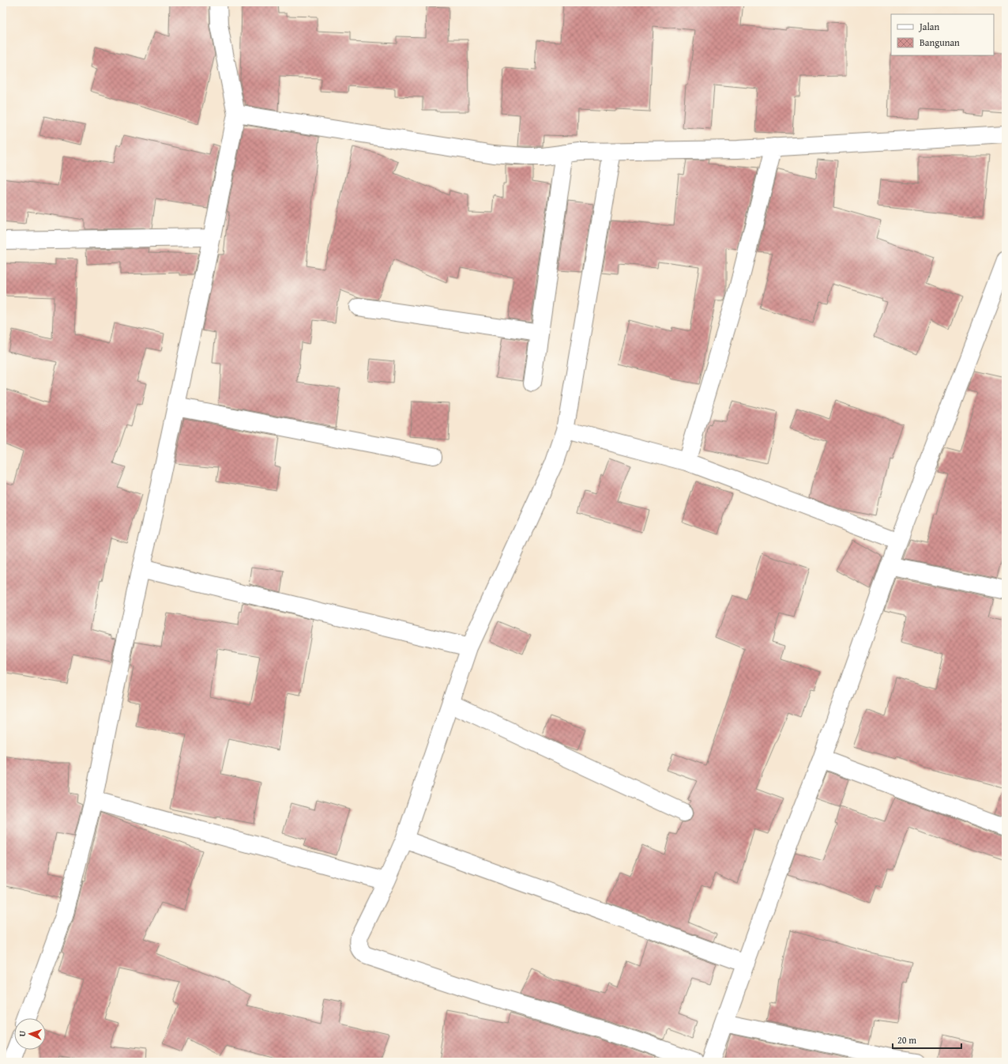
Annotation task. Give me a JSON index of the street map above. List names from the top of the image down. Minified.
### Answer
{"legend":["Jalan","Bangunan"],"scale_bar":"20 m","north":"left"}
